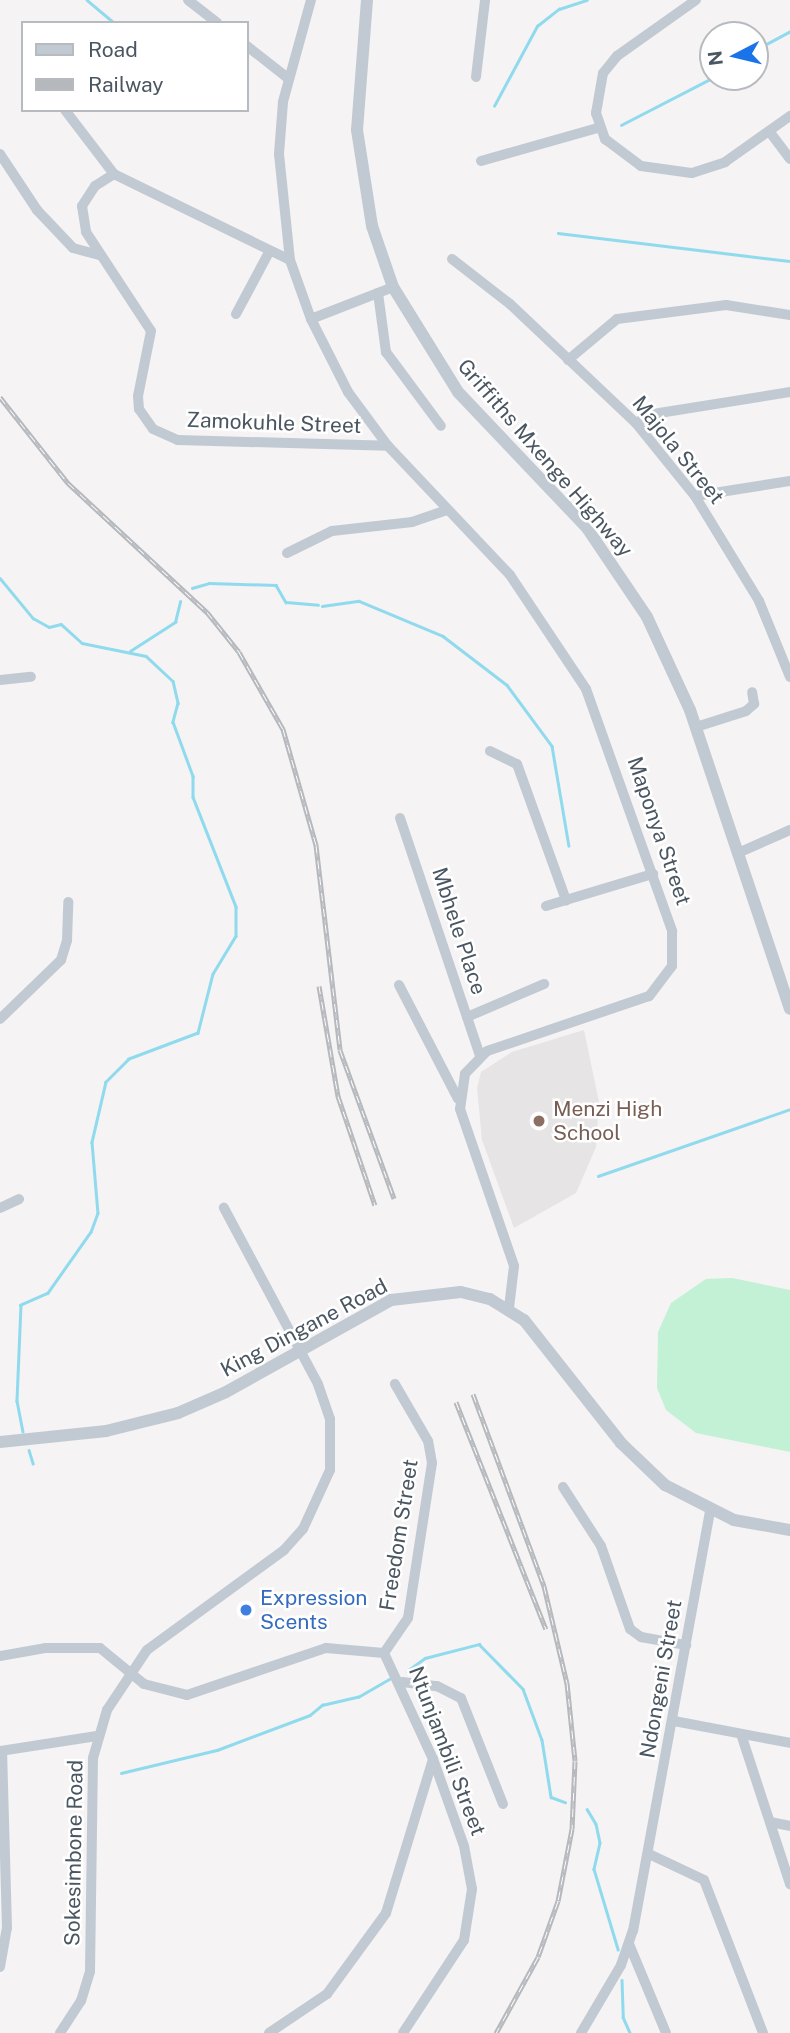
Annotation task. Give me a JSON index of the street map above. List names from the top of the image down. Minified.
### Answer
{"streets":{"street":["Zamokuhle Street","Majola Street","Griffiths Mxenge Highway","Maponya Street","Mbhele Place","King Dingane Road","Freedom Street","Ndongeni Street","Ntunjambili Street","Sokesimbone Road"]},"crossings":[["Zamokuhle Street","Maponya Street"],["Maponya Street","Mbhele Place"],["King Dingane Road","Ndongeni Street"],["King Dingane Road","Sokesimbone Road"],["Freedom Street","Ntunjambili Street"],["Ntunjambili Street","Sokesimbone Road"]],"places":["Menzi High School","Expression Scents"],"legend":["Road","Railway"],"north":"left"}
